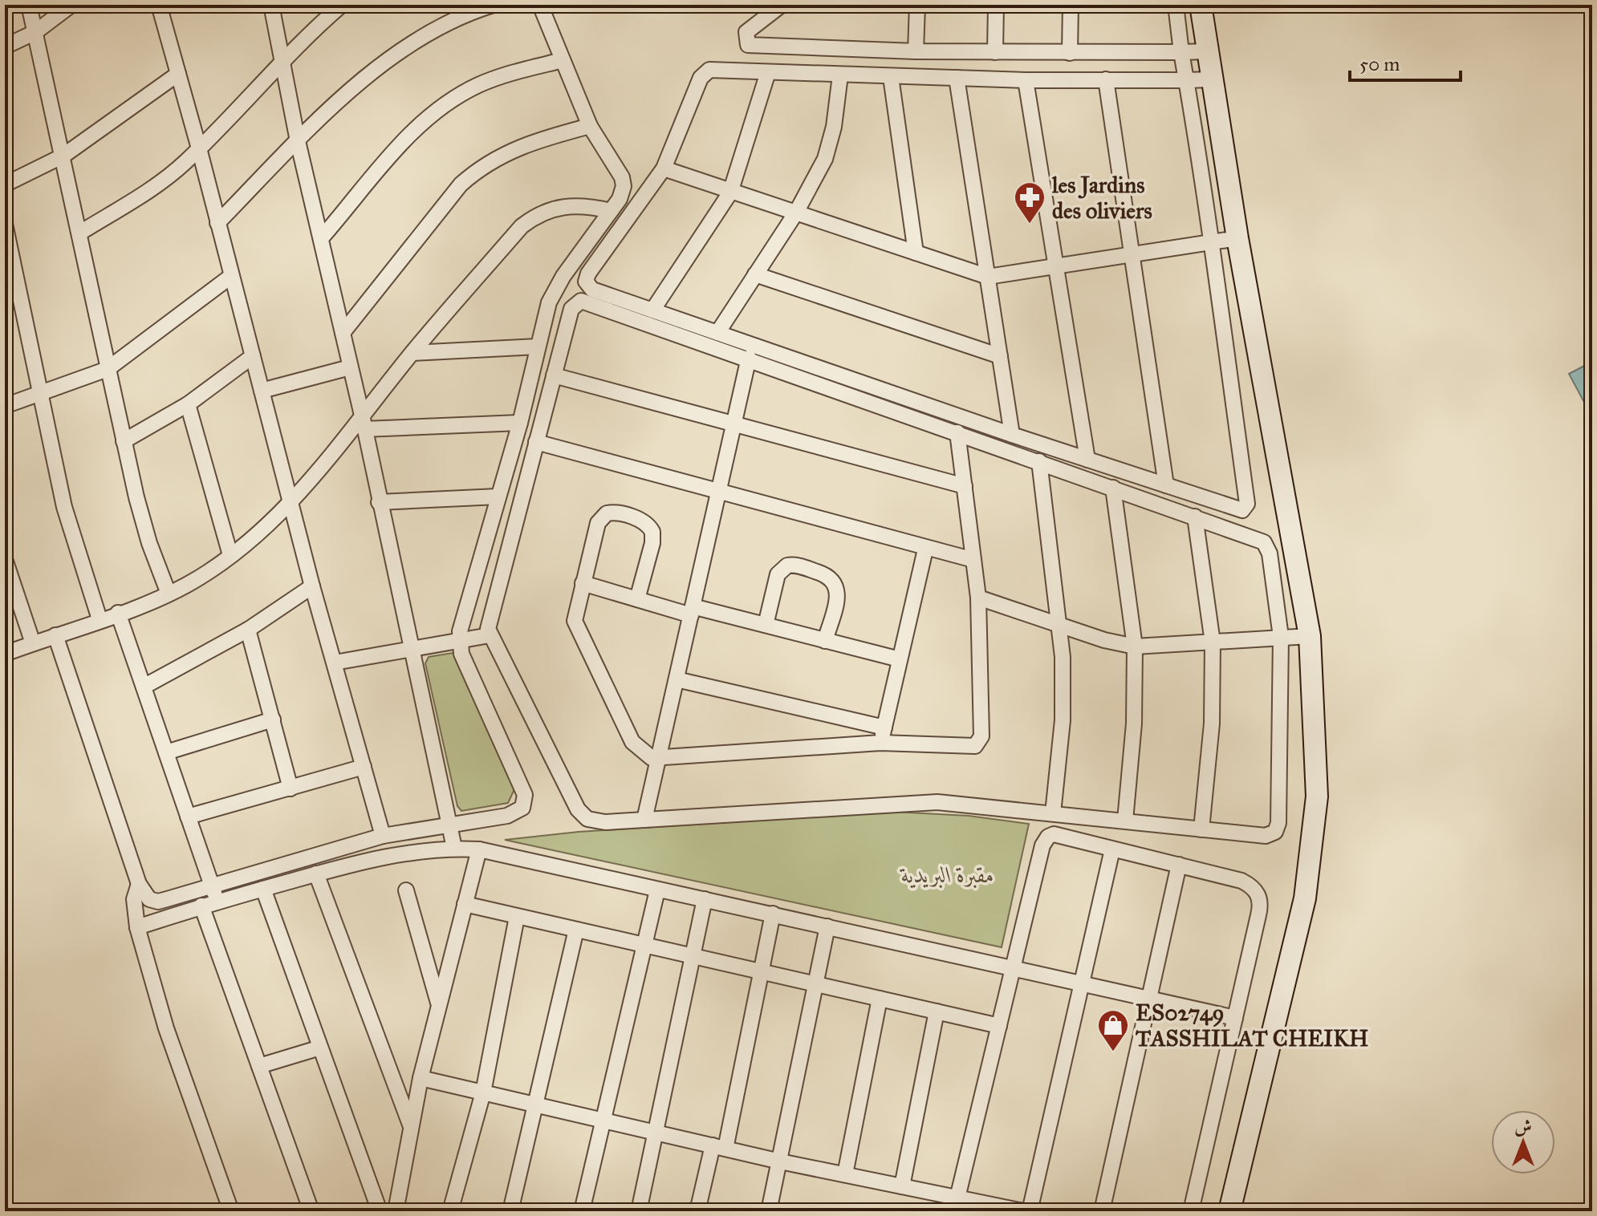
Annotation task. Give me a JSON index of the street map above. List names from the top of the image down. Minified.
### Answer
{"parks":["مقبرة البريدية"],"places":{"pharmacy":["les Jardins des oliviers"],"shop":["ES02749 TASSHILAT CHEIKH"]},"scale_bar":"50 m","north":"top"}
